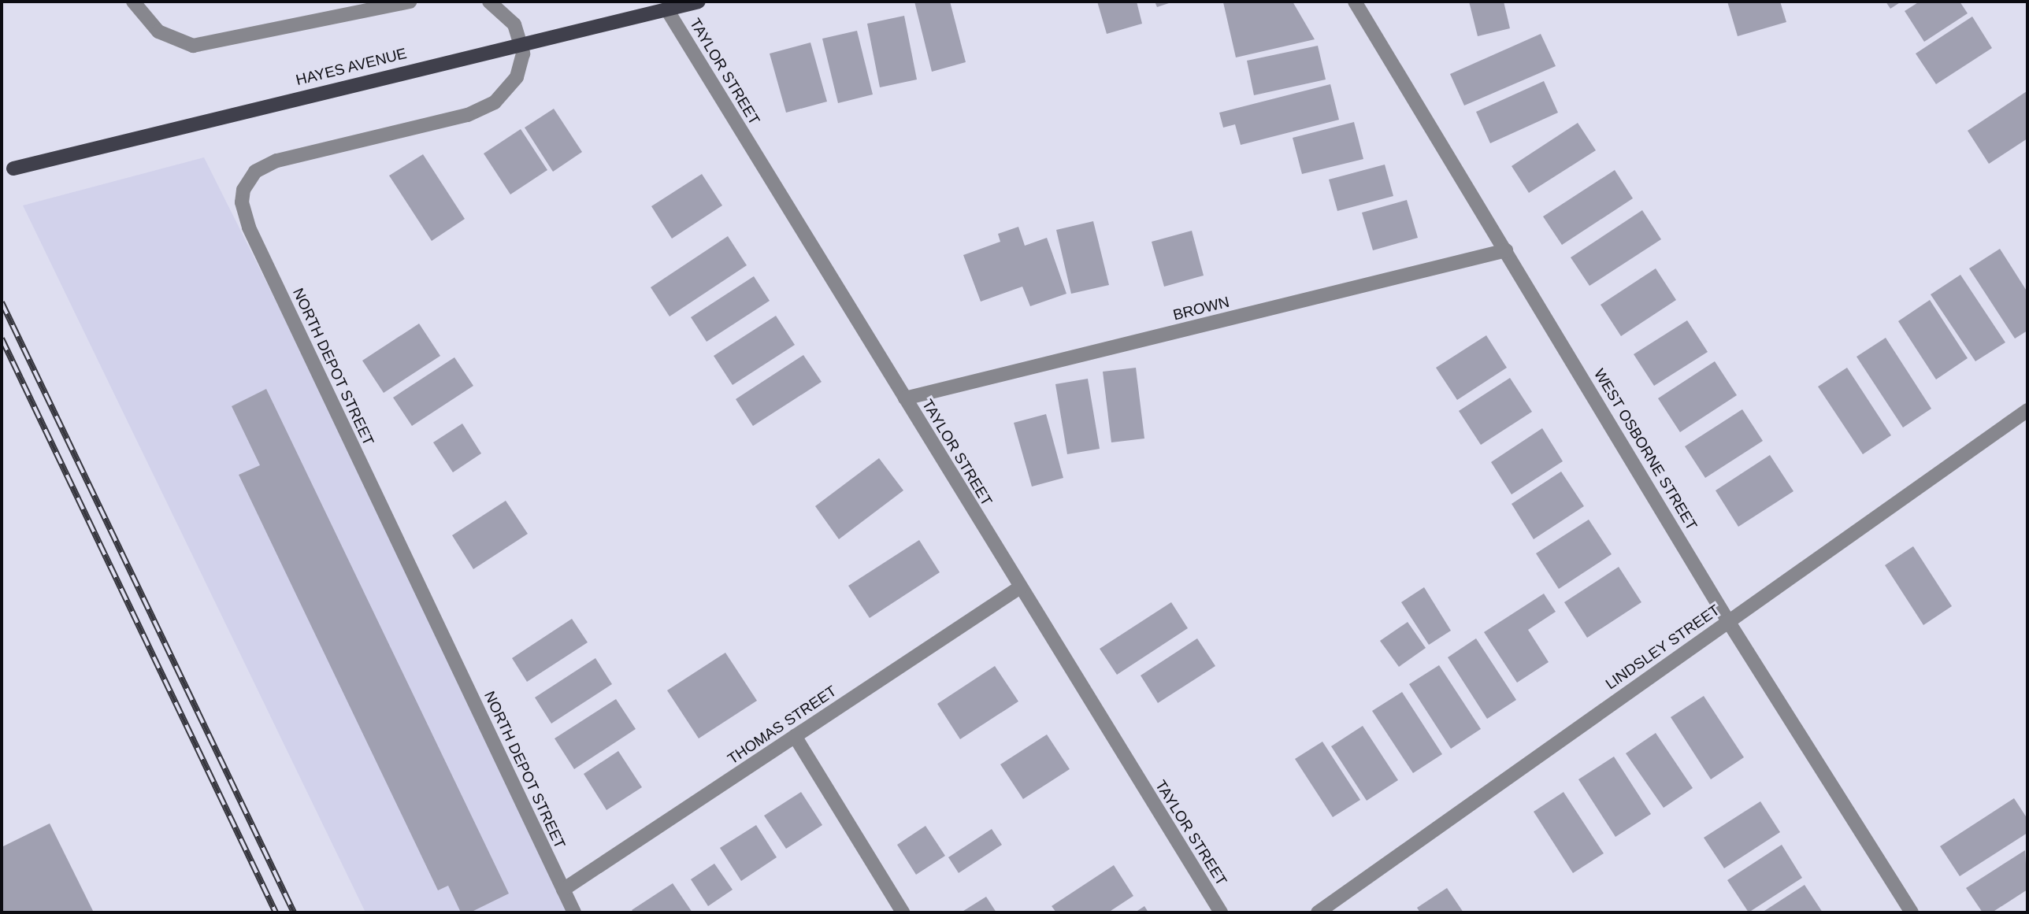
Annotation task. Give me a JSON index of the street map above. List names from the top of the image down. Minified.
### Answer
{"streets":{"main road":["HAYES AVENUE"],"street":["TAYLOR STREET","BROWN","NORTH DEPOT STREET","WEST OSBORNE STREET","LINDSLEY STREET","THOMAS STREET"]},"crossings":[["HAYES AVENUE","TAYLOR STREET"],["HAYES AVENUE","NORTH DEPOT STREET"],["TAYLOR STREET","BROWN"],["TAYLOR STREET","THOMAS STREET"],["BROWN","WEST OSBORNE STREET"],["NORTH DEPOT STREET","THOMAS STREET"],["WEST OSBORNE STREET","LINDSLEY STREET"]]}
